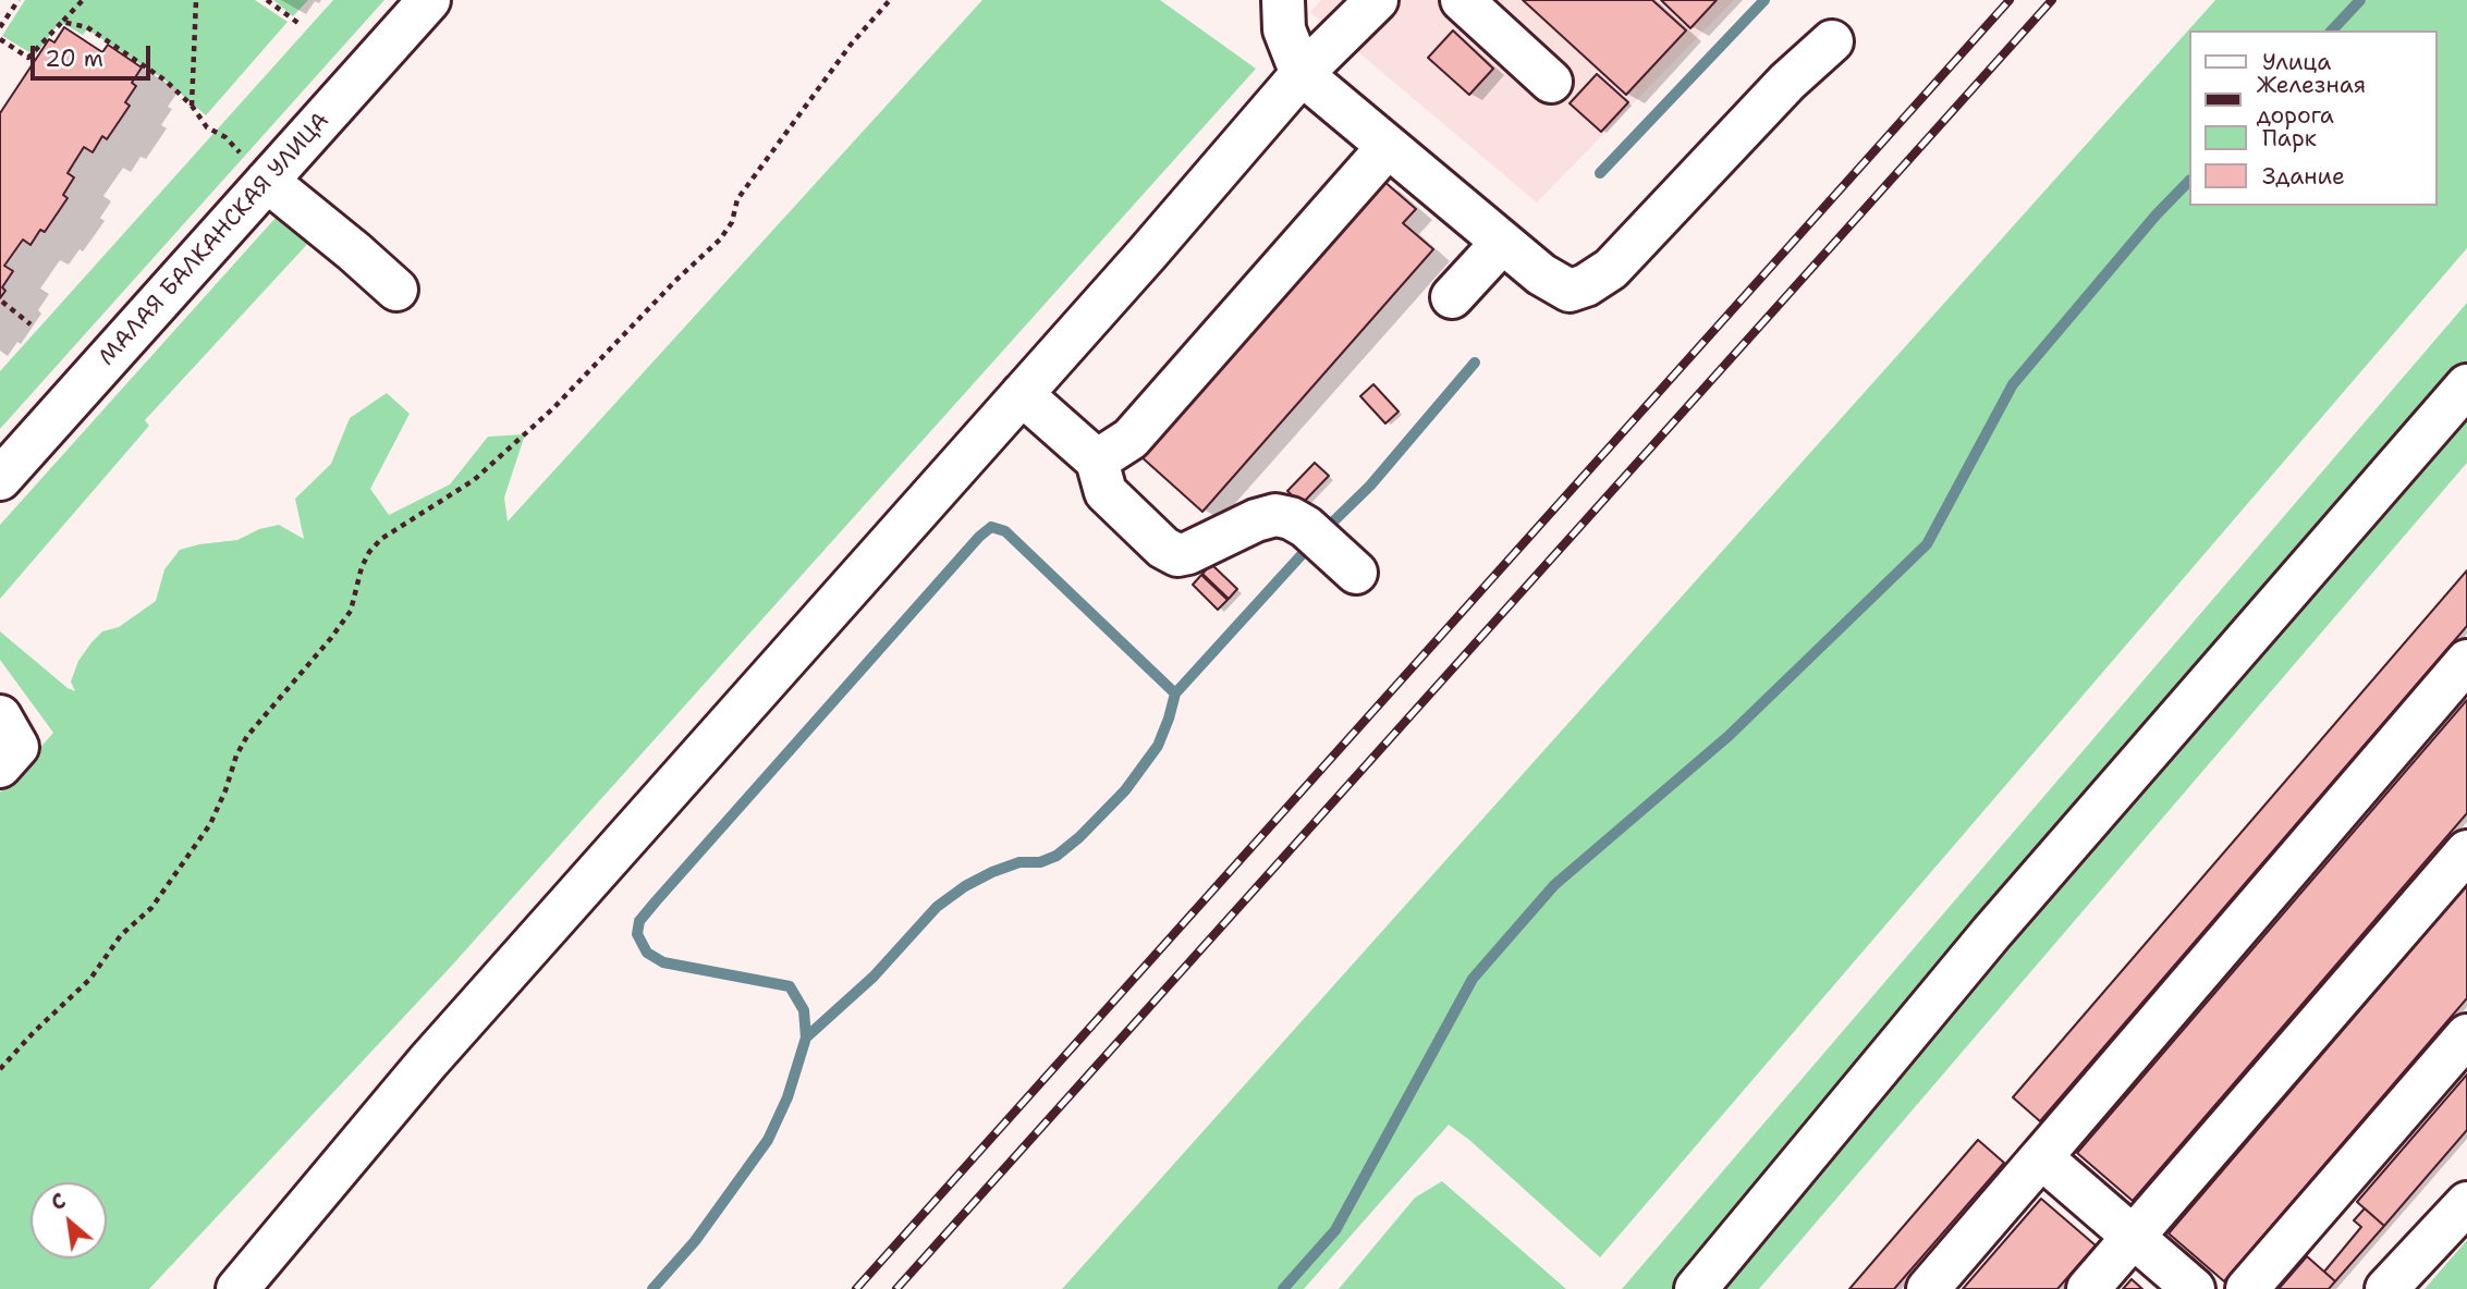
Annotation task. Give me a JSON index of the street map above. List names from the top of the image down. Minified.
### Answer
{"streets":{"street":["МАЛАЯ БАЛКАНСКАЯ УЛИЦА"]},"legend":["Улица","Железная дорога","Парк","Здание"],"scale_bar":"20 m","north":"top left"}
